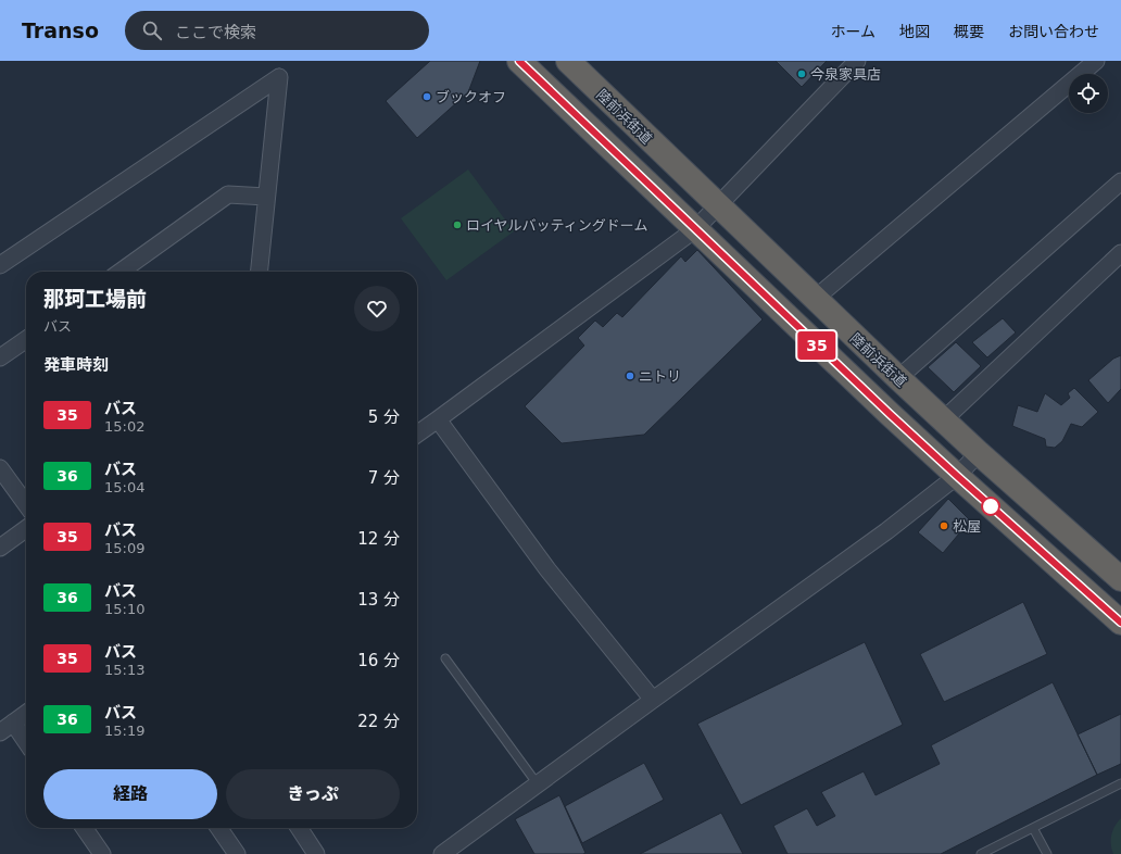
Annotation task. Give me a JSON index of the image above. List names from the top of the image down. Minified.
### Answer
{"streets":{"highway":["陸前浜街道"]},"places":["今泉家具店","ブックオフ","ロイヤルバッティングドーム","ニトリ","松屋"],"lines":["bus line 35"],"page":{"header":"Transo","search":"ここで検索","nav":["ホーム","地図","概要","お問い合わせ"],"on_map":"35","heading":[["那珂工場前","バス"],"発車時刻"],"list":[{"mark":"35","name":"バス","note":"15:02","value":"5 分"},{"mark":"36","name":"バス","note":"15:04","value":"7 分"},{"mark":"35","name":"バス","note":"15:09","value":"12 分"},{"mark":"36","name":"バス","note":"15:10","value":"13 分"},{"mark":"35","name":"バス","note":"15:13","value":"16 分"},{"mark":"36","name":"バス","note":"15:19","value":"22 分"}],"buttons":["経路","きっぷ"]}}
